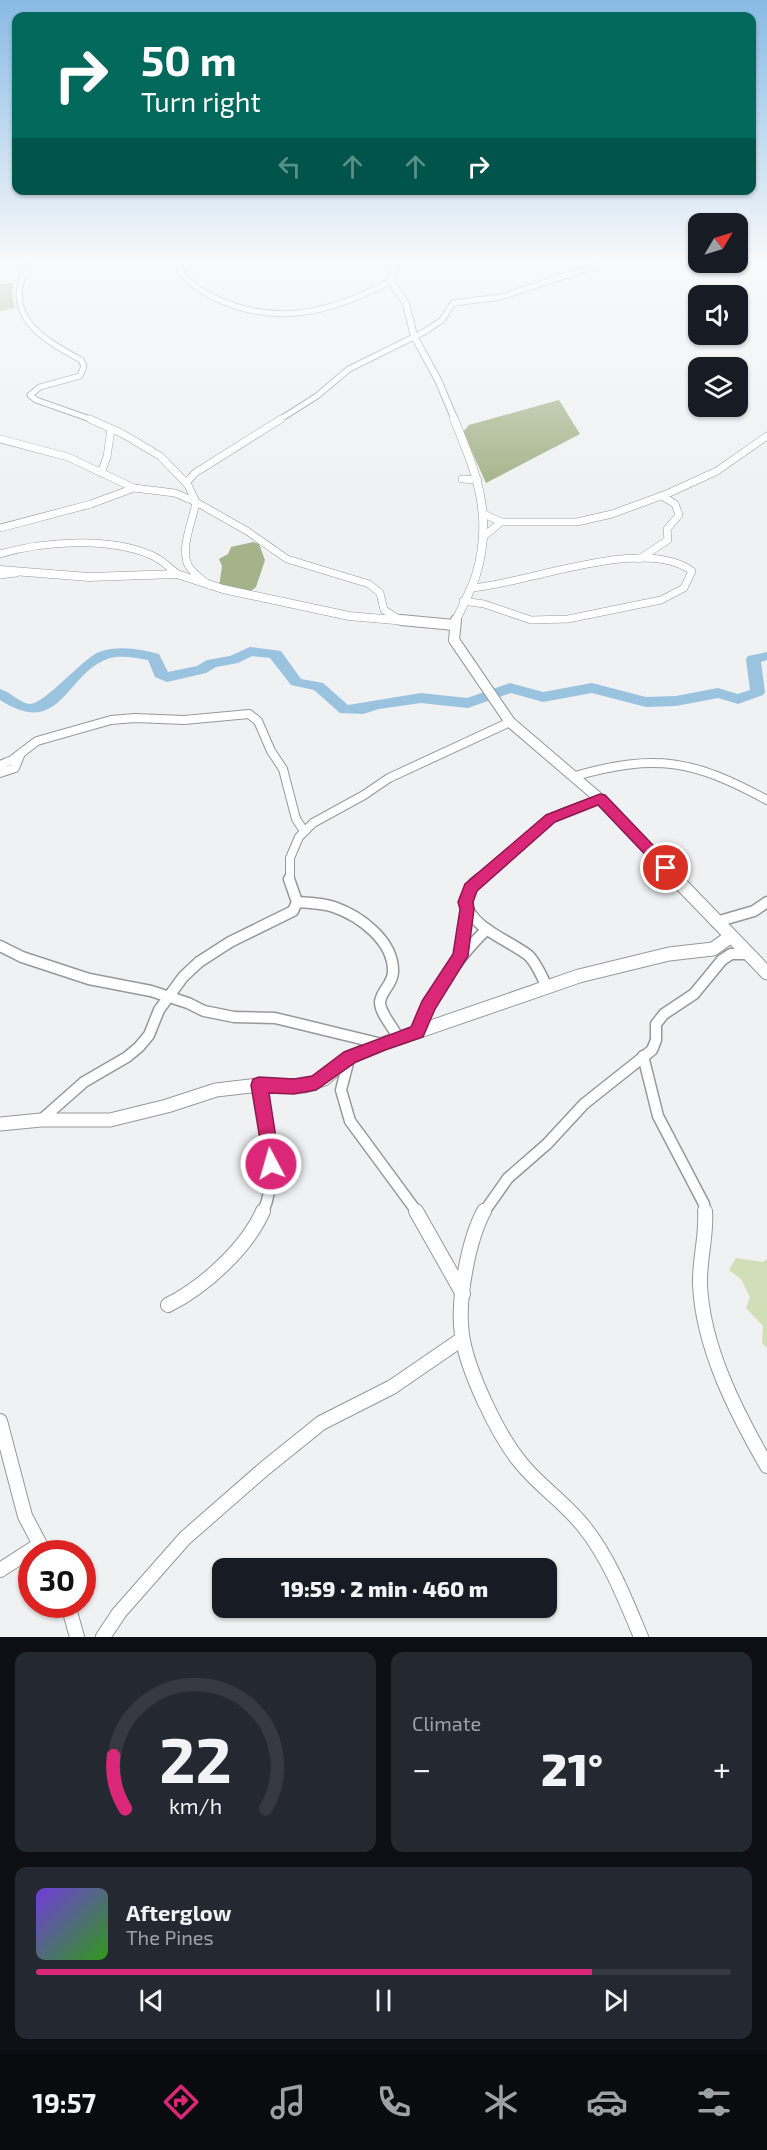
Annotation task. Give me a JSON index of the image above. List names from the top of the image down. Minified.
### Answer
{"north":"top right","page":{"turn":["50 m","Turn right"],"limit":"30","trip":"19:59 · 2 min · 460 m","tile":"Climate","heat":["−","21°","+"],"song":["Afterglow","The Pines"],"tabs":"19:57","gauge":["22","km/h"]}}
